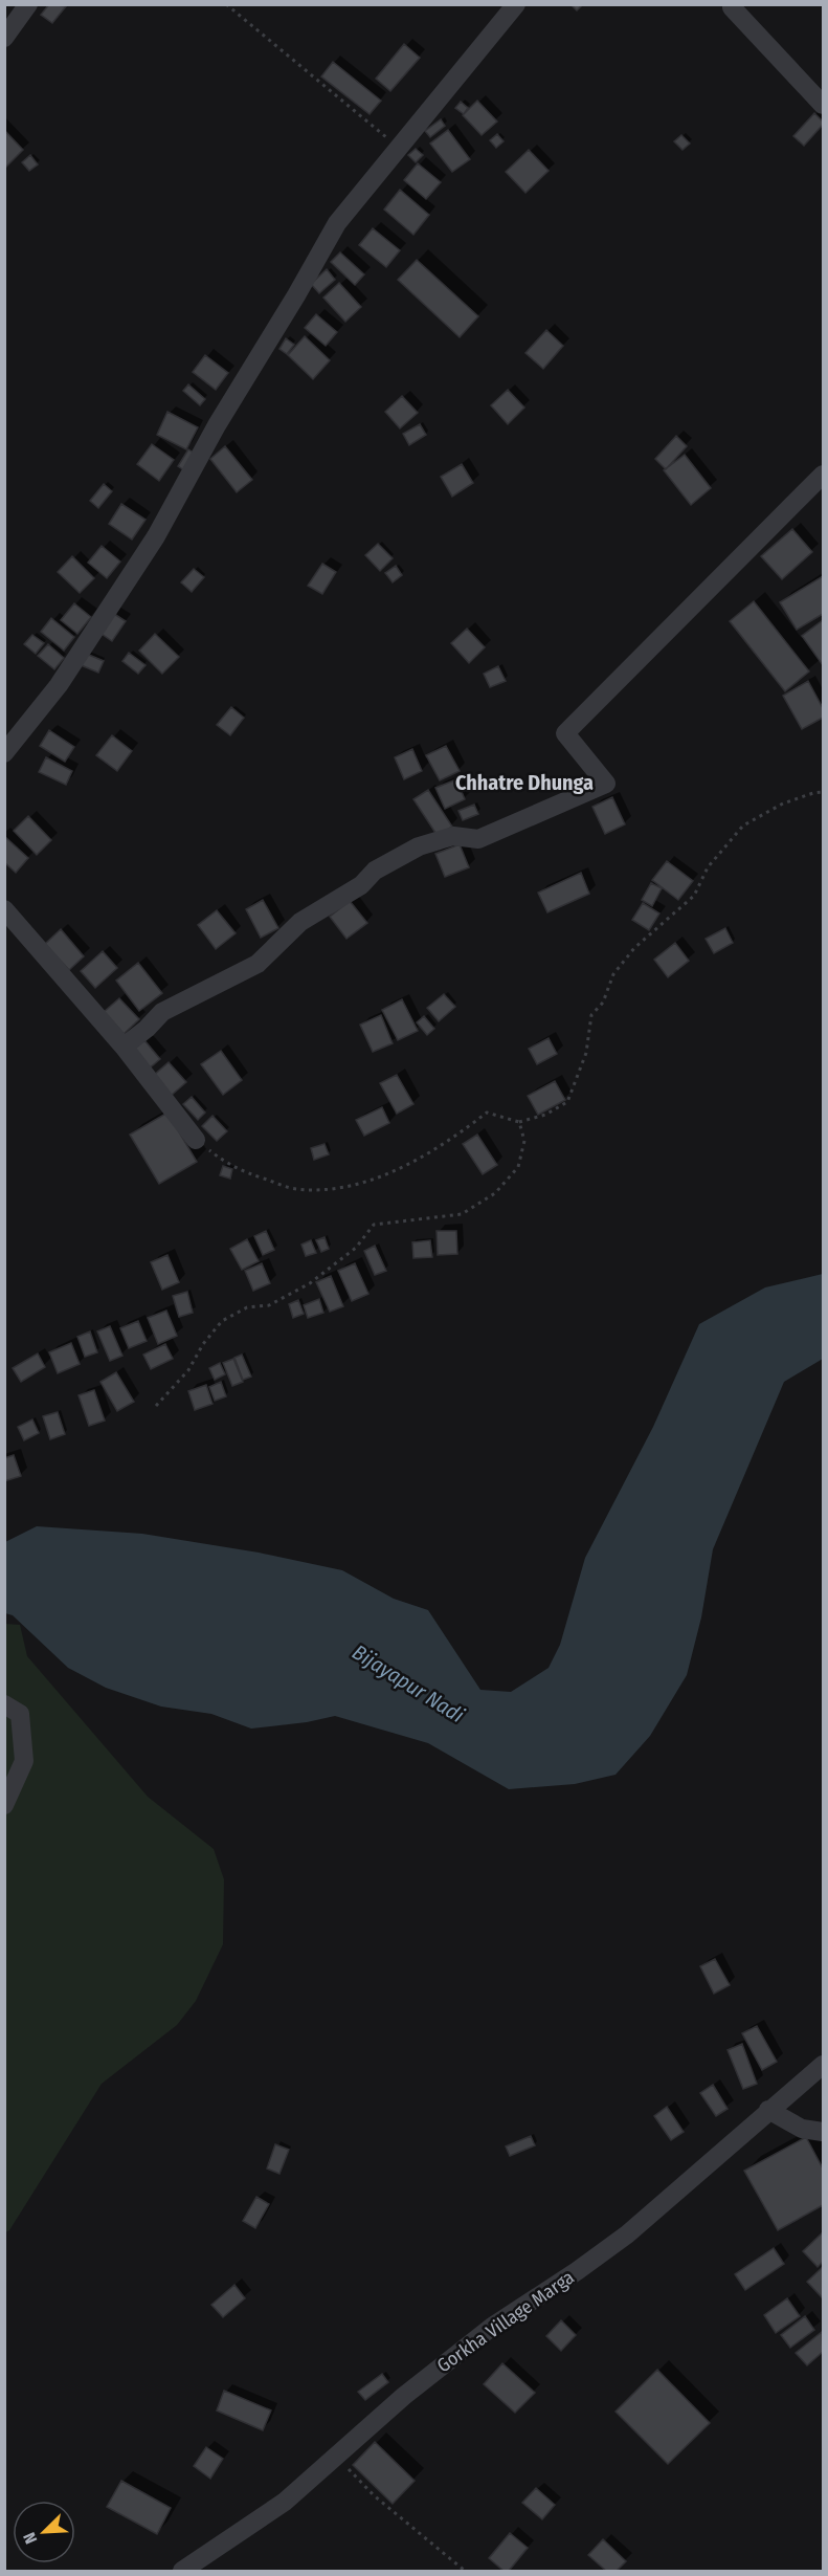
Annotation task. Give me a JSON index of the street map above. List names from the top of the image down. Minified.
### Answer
{"streets":{"street":["Gorkha Village Marga"]},"districts":["Chhatre Dhunga"],"water":["Bijayapur Nadi"],"north":"bottom left"}
